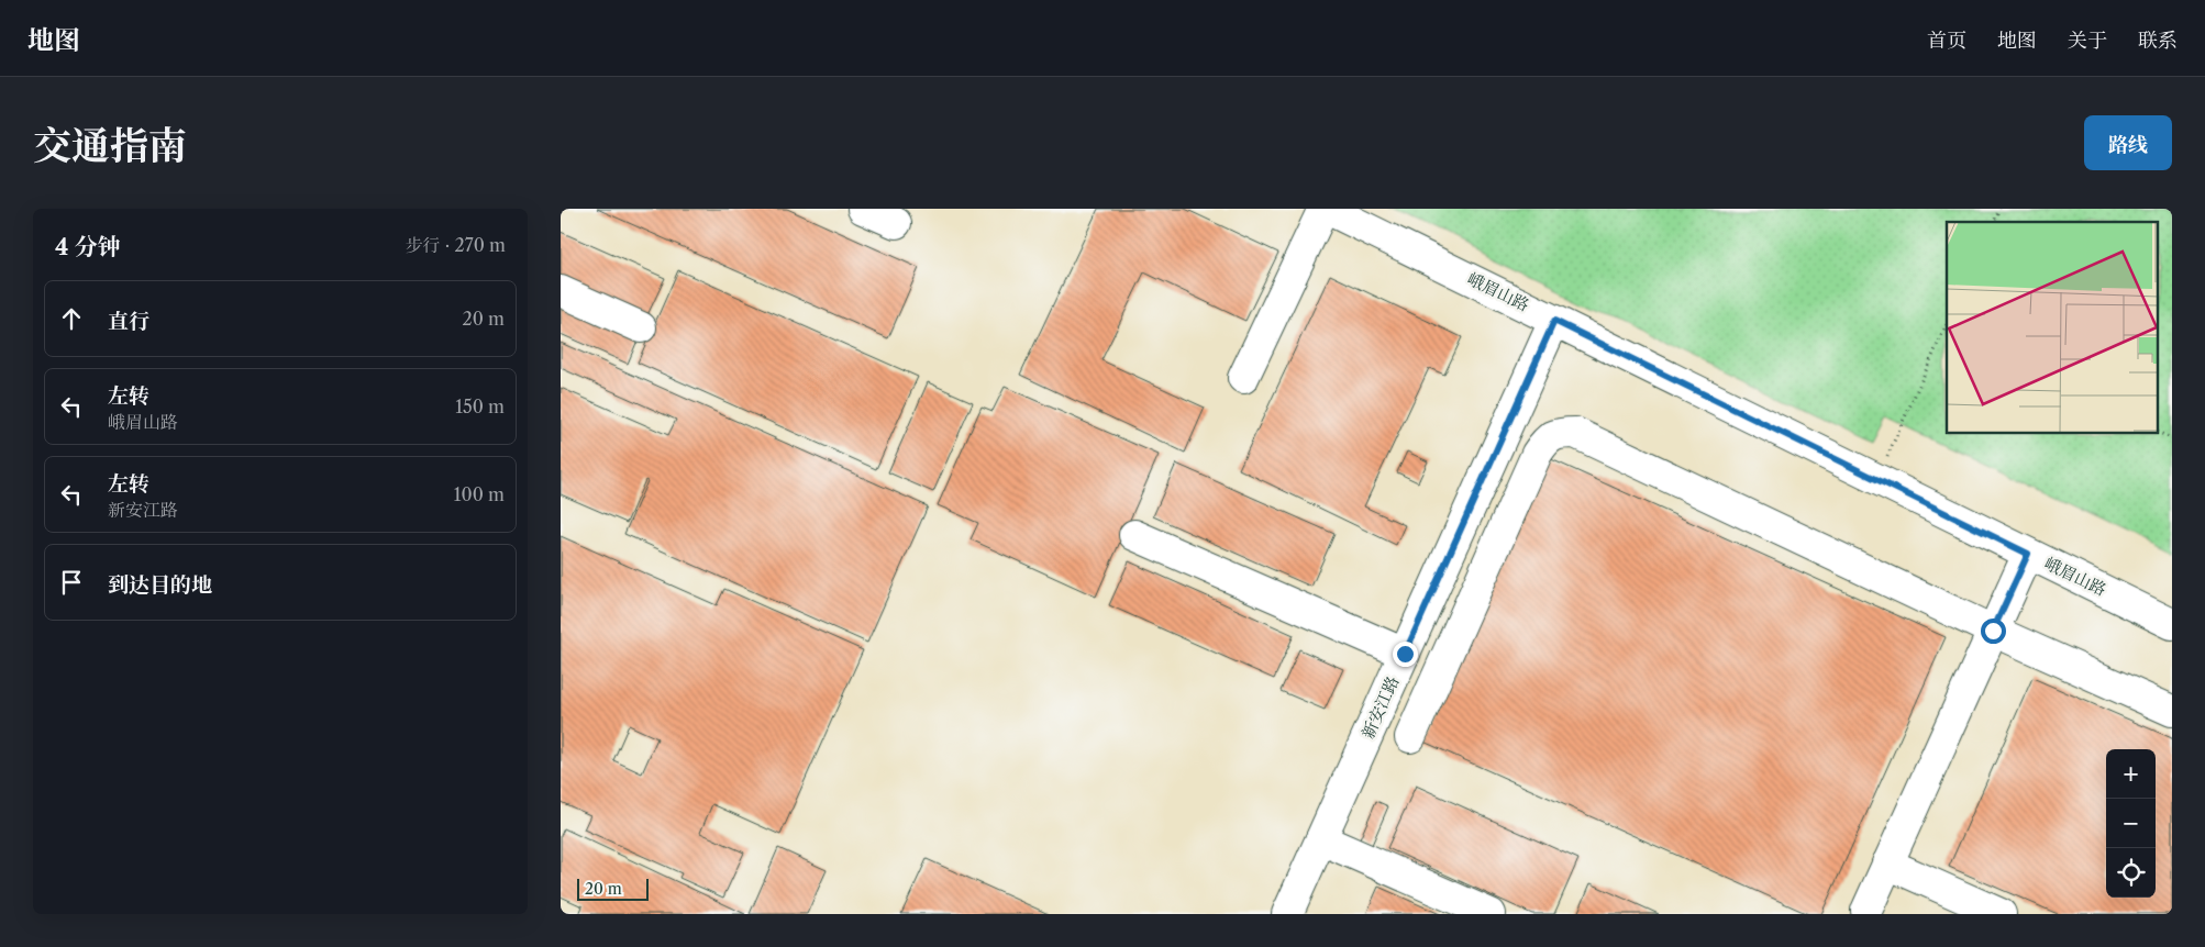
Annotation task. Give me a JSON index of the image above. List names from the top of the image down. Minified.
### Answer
{"streets":{"street":["峨眉山路","新安江路"]},"crossings":[["峨眉山路","新安江路"]],"scale_bar":"20 m","page":{"header":"地图","nav":["首页","地图","关于","联系"],"title":"交通指南","buttons":"路线","heading":["4 分钟","步行 · 270 m"],"list":[["直行","20 m"],["左转","峨眉山路","150 m"],["左转","新安江路","100 m"],"到达目的地"],"map_buttons":["+","−"],"scale":"20 m"}}
